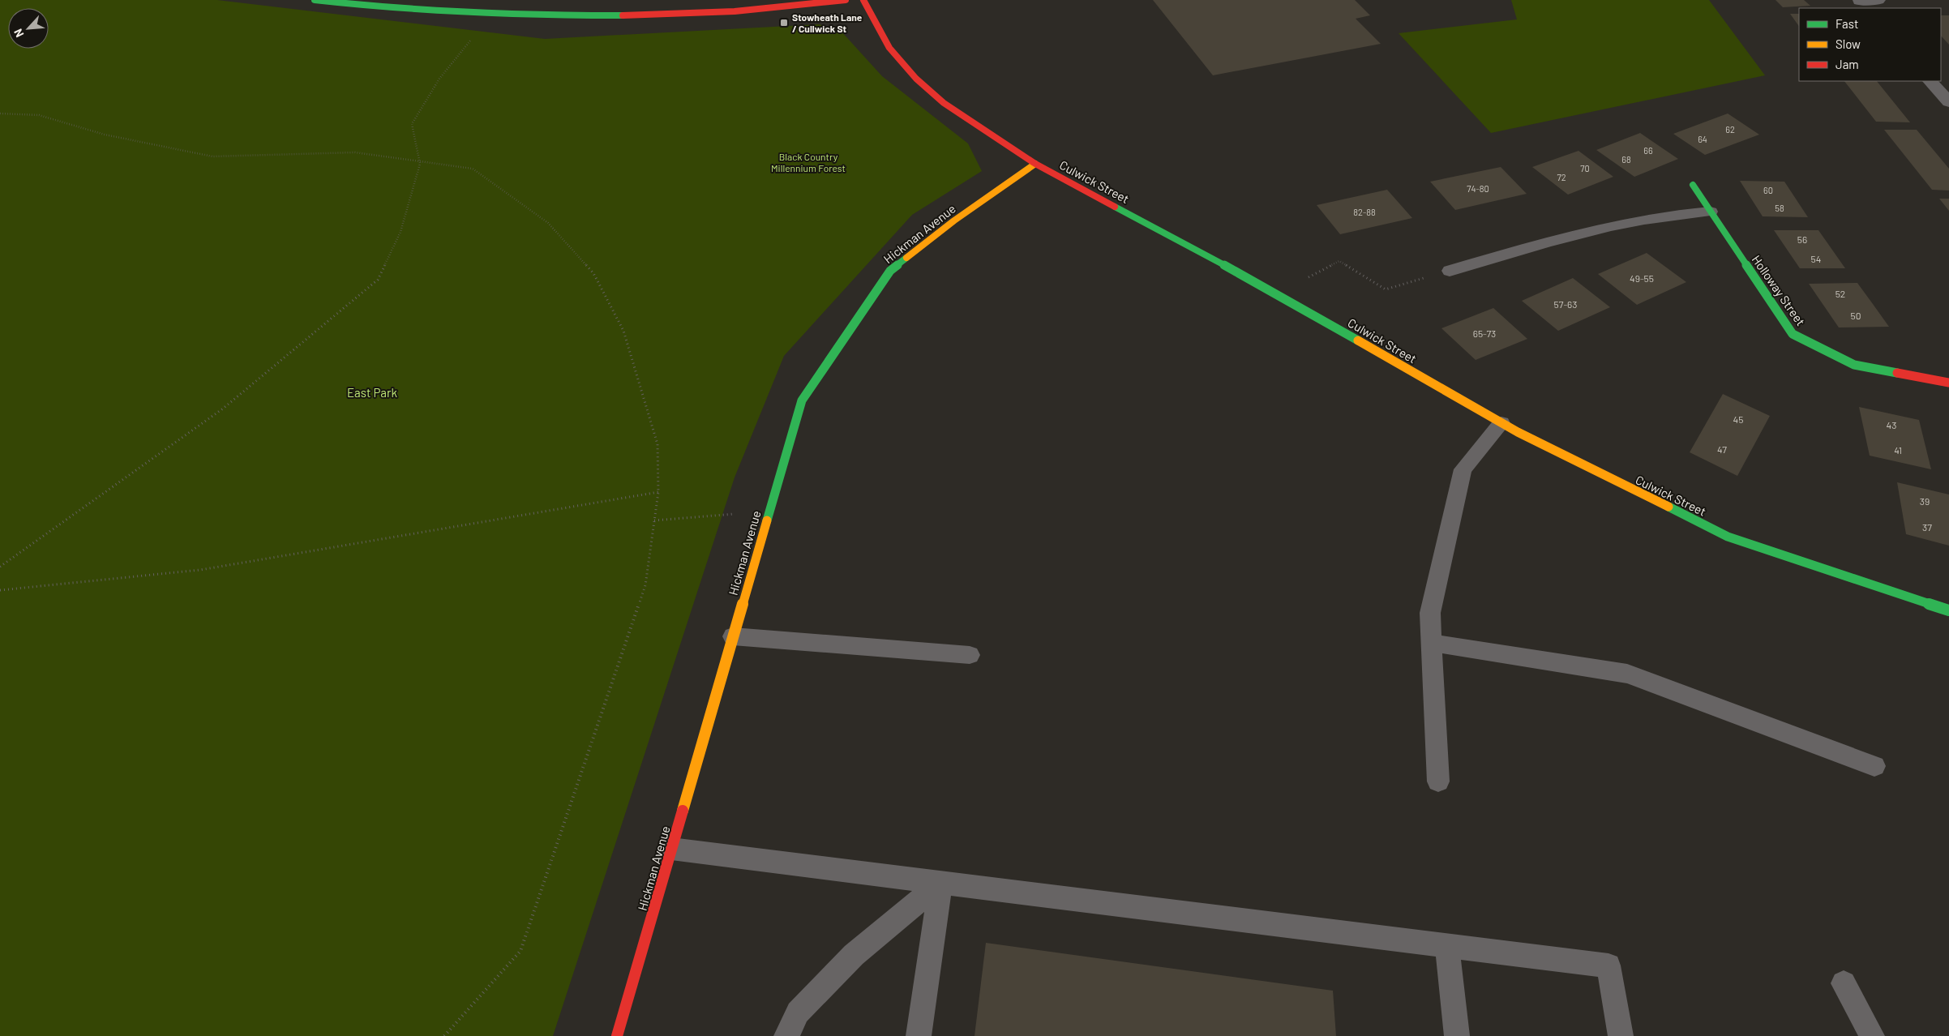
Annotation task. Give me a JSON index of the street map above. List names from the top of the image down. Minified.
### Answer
{"streets":{"street":["Culwick Street","Hickman Avenue","Holloway Street"]},"crossings":[["Culwick Street","Hickman Avenue"]],"parks":["Black Country Millennium Forest","East Park"],"places":{"transit":["Stowheath Lane / Cullwick St"]},"house_numbers":["62","64","66","68","70","72","74-80","60","58","82-88","56","54","49-55","52","57-63","50","65-73","45","43","47","41","39","37"],"legend":["Fast","Slow","Jam"],"north":"bottom left"}
